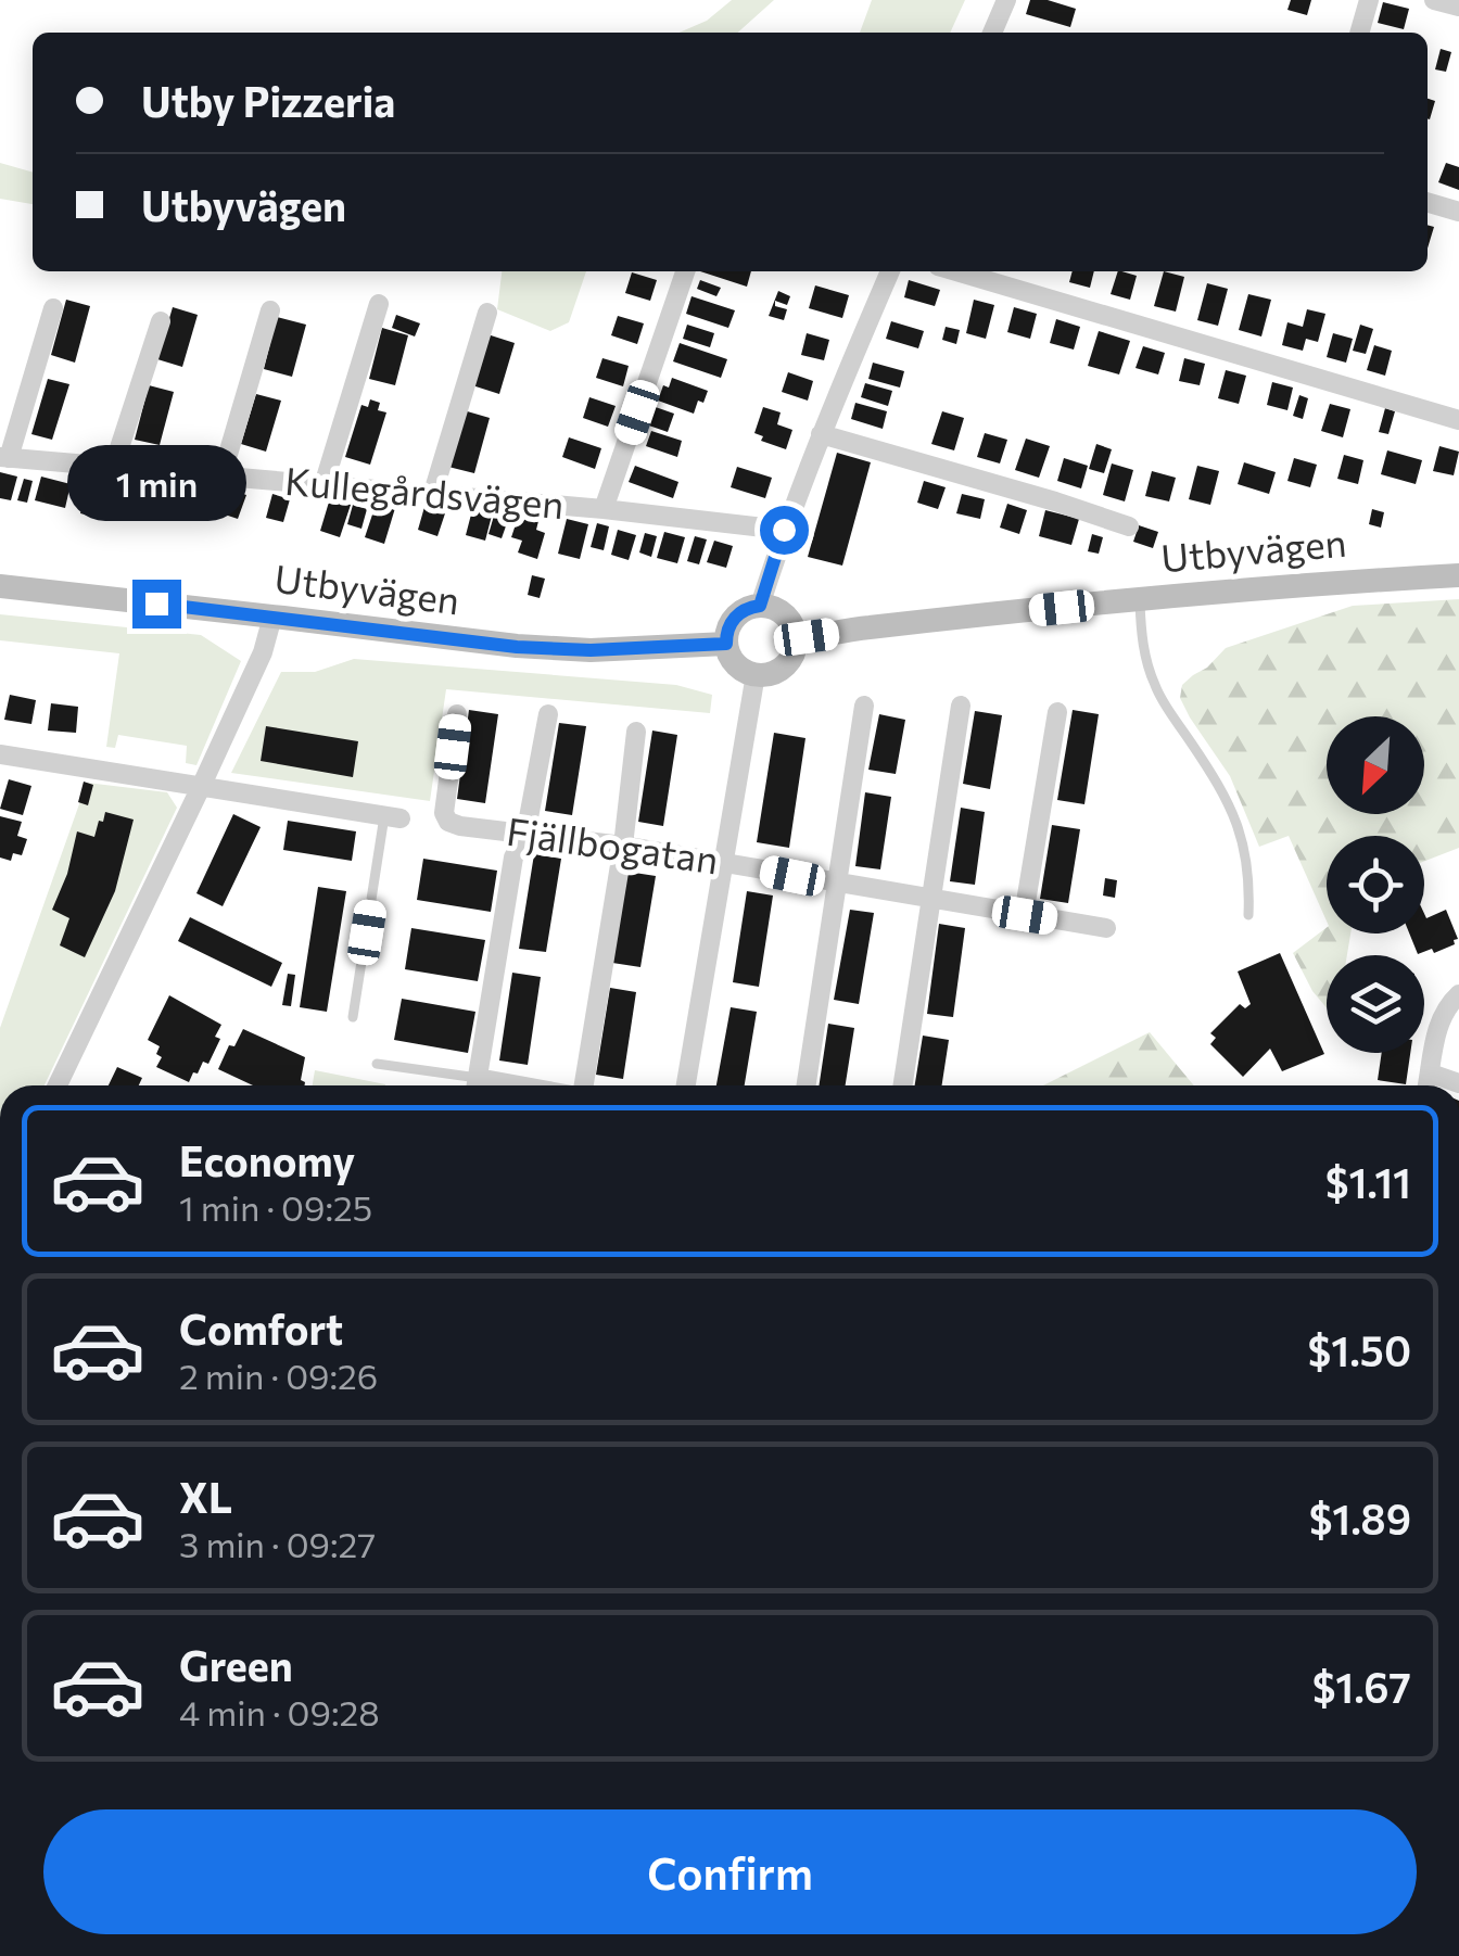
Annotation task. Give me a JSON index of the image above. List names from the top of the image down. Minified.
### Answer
{"streets":{"street":["Kullegårdsvägen","Utbyvägen","Fjällbogatan"]},"north":"bottom left","page":{"banner":["Utby Pizzeria","Utbyvägen"],"bubble":"1 min","list":[{"name":"Economy","note":"1 min · 09:25","value":"$1.11"},{"name":"Comfort","note":"2 min · 09:26","value":"$1.50"},{"name":"XL","note":"3 min · 09:27","value":"$1.89"},{"name":"Green","note":"4 min · 09:28","value":"$1.67"}],"buttons":"Confirm"}}
